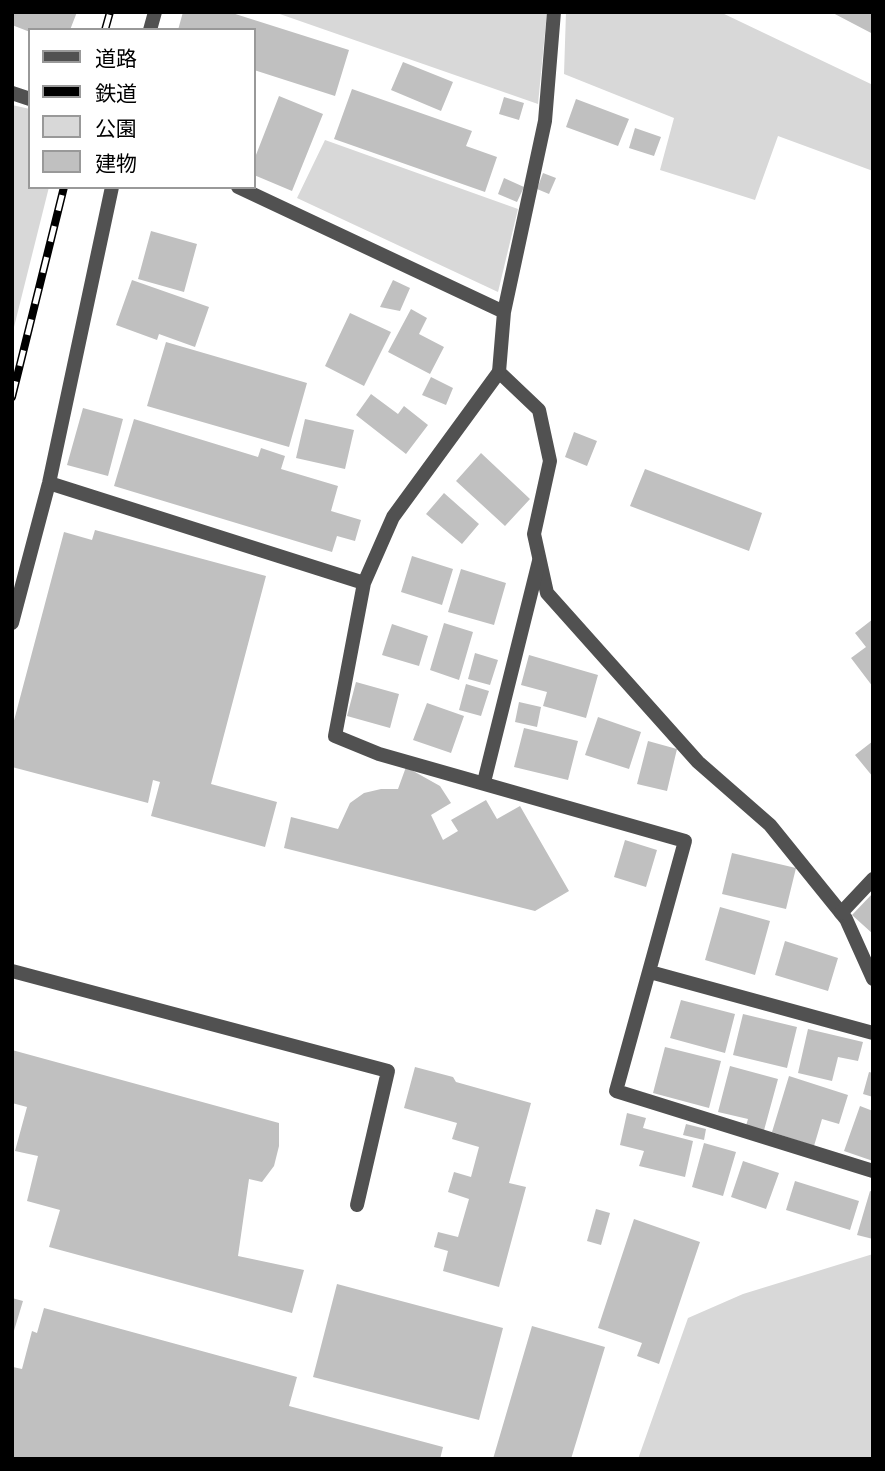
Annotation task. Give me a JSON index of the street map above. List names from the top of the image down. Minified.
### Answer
{"legend":["道路","鉄道","公園","建物"]}
